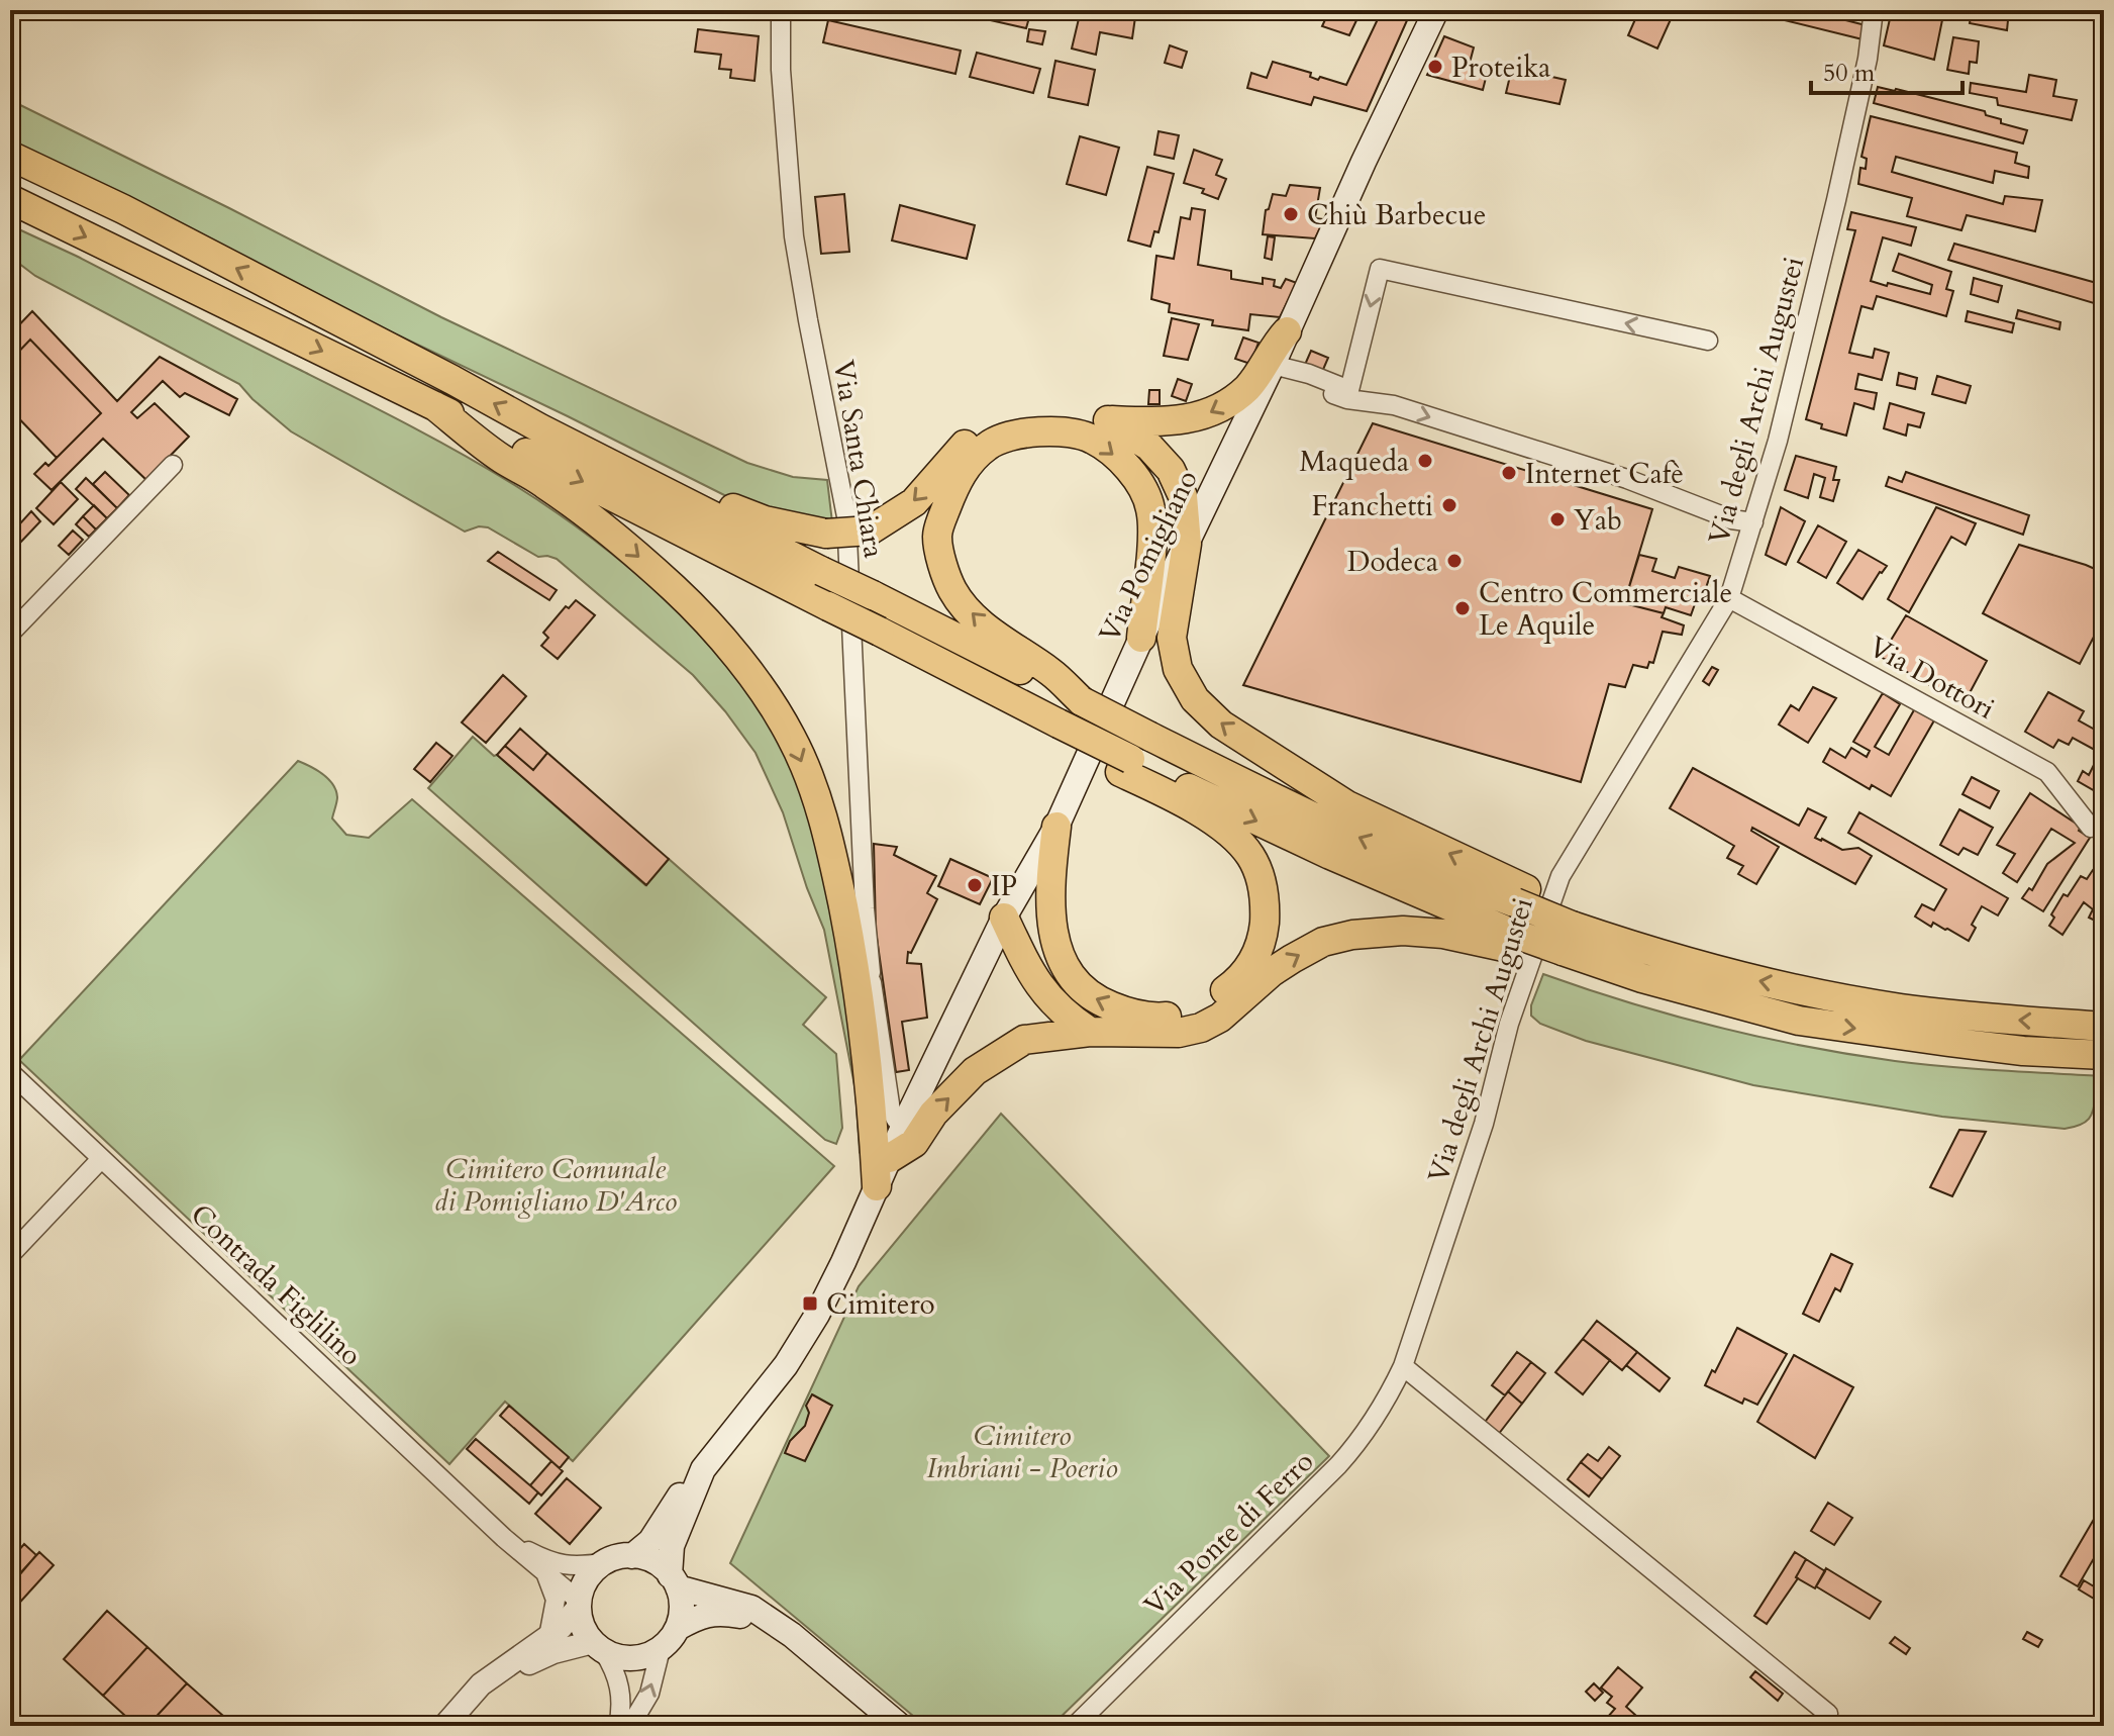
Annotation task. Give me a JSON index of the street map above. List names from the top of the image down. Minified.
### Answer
{"streets":{"main road":["Via Pomigliano"],"street":["Via degli Archi Augustei","Via Santa Chiara","Via Dottori","Contrada Figlilino","Via Ponte di Ferro"]},"crossings":[["Via degli Archi Augustei","Via Dottori"],["Via degli Archi Augustei","Via Ponte di Ferro"]],"parks":["Cimitero Comunale di Pomigliano D'Arco","Cimitero Imbriani - Poerio"],"places":{"other":["Proteika","Chiù Barbecue","Maqueda","Internet Cafè","Franchetti","Yab","Dodeca","Centro Commerciale Le Aquile","IP"],"transit":["Cimitero"]},"scale_bar":"50 m"}
